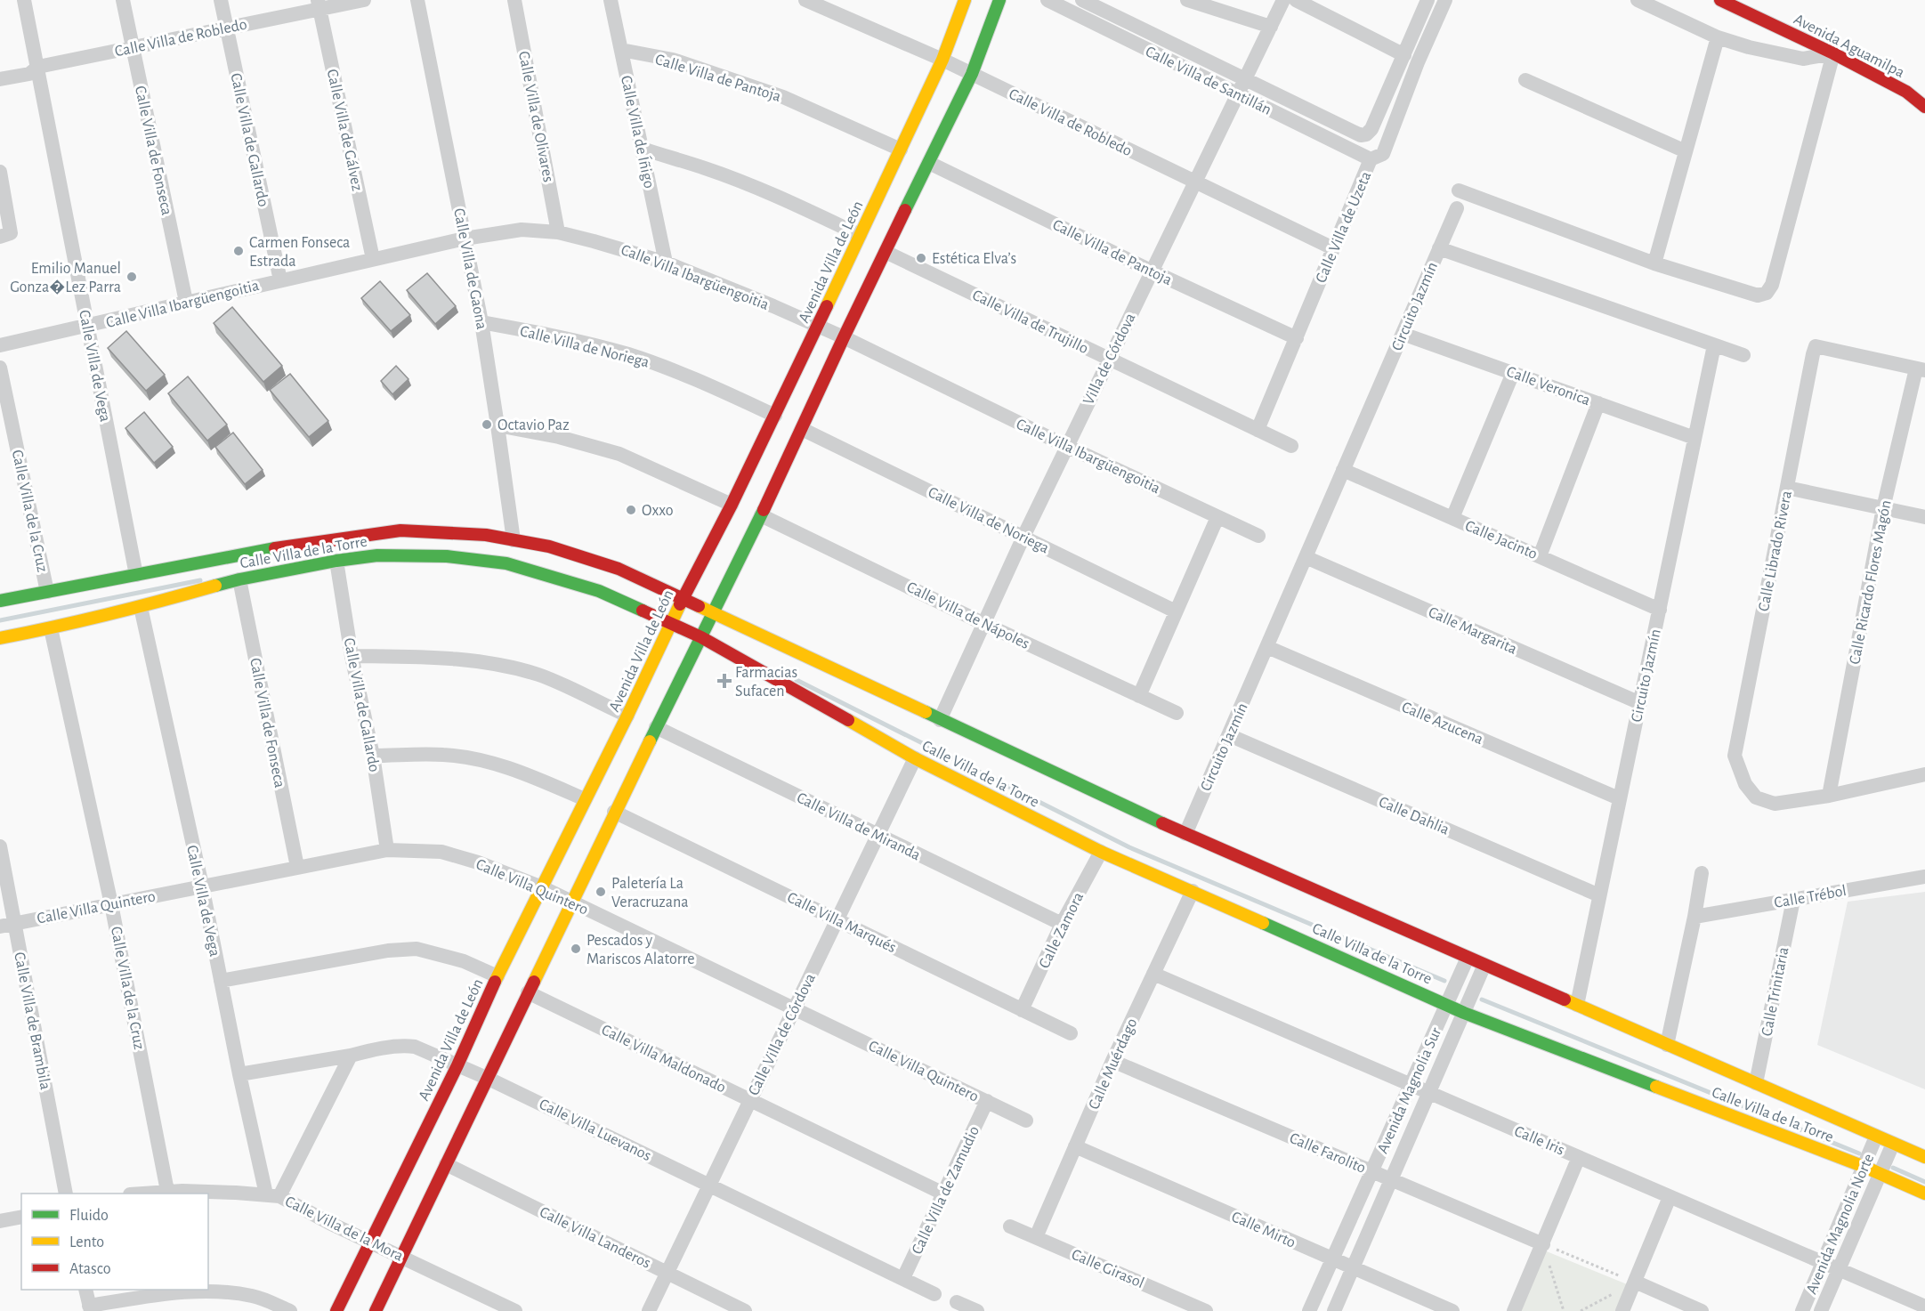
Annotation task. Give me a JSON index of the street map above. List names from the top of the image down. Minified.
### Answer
{"streets":{"street":["Calle Villa de Robledo","Avenida Aguamilpa","Calle Villa de Pantoja","Calle Villa de Santillán","Calle Villa de Olivares","Calle Villa de Gálvez","Calle Villa de Íñigo","Calle Villa de Gallardo","Calle Villa de Fonseca","Calle Villa de Uzeta","Avenida Villa de León","Calle Villa de Gaona","Calle Villa Ibargüengoitia","Circuito Jazmín","Calle Villa de Trujillo","Calle Villa de Noriega","Villa de Córdova","Calle Villa de Vega","Calle Veronica","Calle Villa de la Cruz","Calle Jacinto","Calle Librado Rivera","Calle Villa de la Torre","Calle Ricardo Flores Magón","Calle Villa de Nápoles","Calle Margarita","Calle Azucena","Calle Dahlia","Calle Villa de Miranda","Calle Villa Quintero","Calle Trébol","Calle Villa Marqués","Calle Zamora","Calle Trinitaria","Calle Villa de Brambila","Calle Villa de Córdova","Calle Villa Maldonado","Calle Muérdago","Avenida Magnolia Sur","Calle Villa Luevanos","Calle Iris","Calle Farolito","Calle Villa de Zamudio","Avenida Magnolia Norte","Calle Villa de la Mora","Calle Mirto","Calle Villa Landeros","Calle Girasol"]},"crossings":[["Calle Villa de Robledo","Calle Villa de Gálvez"],["Calle Villa de Robledo","Calle Villa de Gallardo"],["Calle Villa de Robledo","Calle Villa de Fonseca"],["Calle Villa de Robledo","Calle Villa de Uzeta"],["Calle Villa de Robledo","Avenida Villa de León"],["Calle Villa de Robledo","Villa de Córdova"],["Calle Villa de Robledo","Calle Villa de Vega"],["Calle Villa de Pantoja","Calle Villa de Íñigo"],["Calle Villa de Pantoja","Calle Villa de Uzeta"],["Calle Villa de Pantoja","Avenida Villa de León"],["Calle Villa de Pantoja","Villa de Córdova"],["Calle Villa de Santillán","Calle Villa de Uzeta"],["Calle Villa de Santillán","Villa de Córdova"],["Calle Villa de Olivares","Calle Villa Ibargüengoitia"],["Calle Villa de Gálvez","Calle Villa Ibargüengoitia"],["Calle Villa de Íñigo","Calle Villa Ibargüengoitia"],["Calle Villa de Gallardo","Calle Villa Ibargüengoitia"],["Calle Villa de Gallardo","Calle Villa de la Torre"],["Calle Villa de Gallardo","Calle Villa Quintero"],["Calle Villa de Fonseca","Calle Villa Ibargüengoitia"],["Calle Villa de Fonseca","Calle Villa de la Torre"],["Calle Villa de Fonseca","Calle Villa Quintero"],["Calle Villa de Uzeta","Calle Villa de Trujillo"],["Avenida Villa de León","Calle Villa Ibargüengoitia"],["Avenida Villa de León","Calle Villa de Noriega"],["Avenida Villa de León","Calle Villa de la Torre"],["Avenida Villa de León","Calle Villa Quintero"],["Avenida Villa de León","Calle Villa Luevanos"],["Avenida Villa de León","Calle Villa de la Mora"],["Calle Villa de Gaona","Calle Villa Ibargüengoitia"],["Calle Villa de Gaona","Calle Villa de Noriega"],["Calle Villa de Gaona","Calle Villa de la Torre"],["Calle Villa Ibargüengoitia","Villa de Córdova"],["Calle Villa Ibargüengoitia","Calle Villa de Vega"],["Circuito Jazmín","Calle Veronica"],["Circuito Jazmín","Calle Jacinto"],["Circuito Jazmín","Calle Villa de la Torre"],["Circuito Jazmín","Calle Margarita"],["Circuito Jazmín","Calle Azucena"],["Circuito Jazmín","Calle Dahlia"],["Calle Villa de Trujillo","Villa de Córdova"],["Calle Villa de Noriega","Villa de Córdova"],["Villa de Córdova","Calle Villa de la Torre"],["Villa de Córdova","Calle Villa de Nápoles"],["Calle Villa de Vega","Calle Villa de la Torre"],["Calle Villa de Vega","Calle Villa Quintero"],["Calle Villa de Vega","Calle Villa Luevanos"],["Calle Villa de Vega","Calle Villa de la Mora"],["Calle Villa de la Cruz","Calle Villa de la Torre"],["Calle Villa de la Cruz","Calle Villa Quintero"],["Calle Villa de la Cruz","Calle Villa de la Mora"],["Calle Librado Rivera","Calle Ricardo Flores Magón"],["Calle Villa de la Torre","Calle Zamora"],["Calle Villa de la Torre","Calle Trinitaria"],["Calle Villa de la Torre","Calle Villa de Córdova"],["Calle Villa de la Torre","Calle Muérdago"],["Calle Villa de la Torre","Avenida Magnolia Sur"],["Calle Villa de la Torre","Avenida Magnolia Norte"],["Calle Villa de Miranda","Calle Zamora"],["Calle Villa de Miranda","Calle Villa de Córdova"],["Calle Villa Quintero","Calle Villa de Brambila"],["Calle Villa Quintero","Calle Villa de Córdova"],["Calle Villa Quintero","Calle Villa de Zamudio"],["Calle Trébol","Calle Trinitaria"],["Calle Villa Marqués","Calle Zamora"],["Calle Villa Marqués","Calle Villa de Córdova"],["Calle Villa de Córdova","Calle Villa Maldonado"],["Calle Villa de Córdova","Calle Villa Luevanos"],["Calle Villa de Córdova","Calle Villa Landeros"],["Calle Villa Maldonado","Calle Villa de Zamudio"],["Calle Muérdago","Calle Iris"],["Calle Muérdago","Calle Farolito"],["Calle Muérdago","Calle Mirto"],["Calle Muérdago","Calle Girasol"],["Avenida Magnolia Sur","Calle Iris"],["Avenida Magnolia Sur","Calle Farolito"],["Avenida Magnolia Sur","Calle Mirto"],["Calle Villa Luevanos","Calle Villa de Zamudio"],["Calle Iris","Avenida Magnolia Norte"]],"places":{"other":["Carmen Fonseca Estrada","Estética Elva’s","Emilio Manuel Gonza�Lez Parra","Octavio Paz","Oxxo","Paletería La Veracruzana","Pescados y Mariscos Alatorre"],"health":["Farmacias Sufacen"]},"legend":["Fluido","Lento","Atasco"]}
